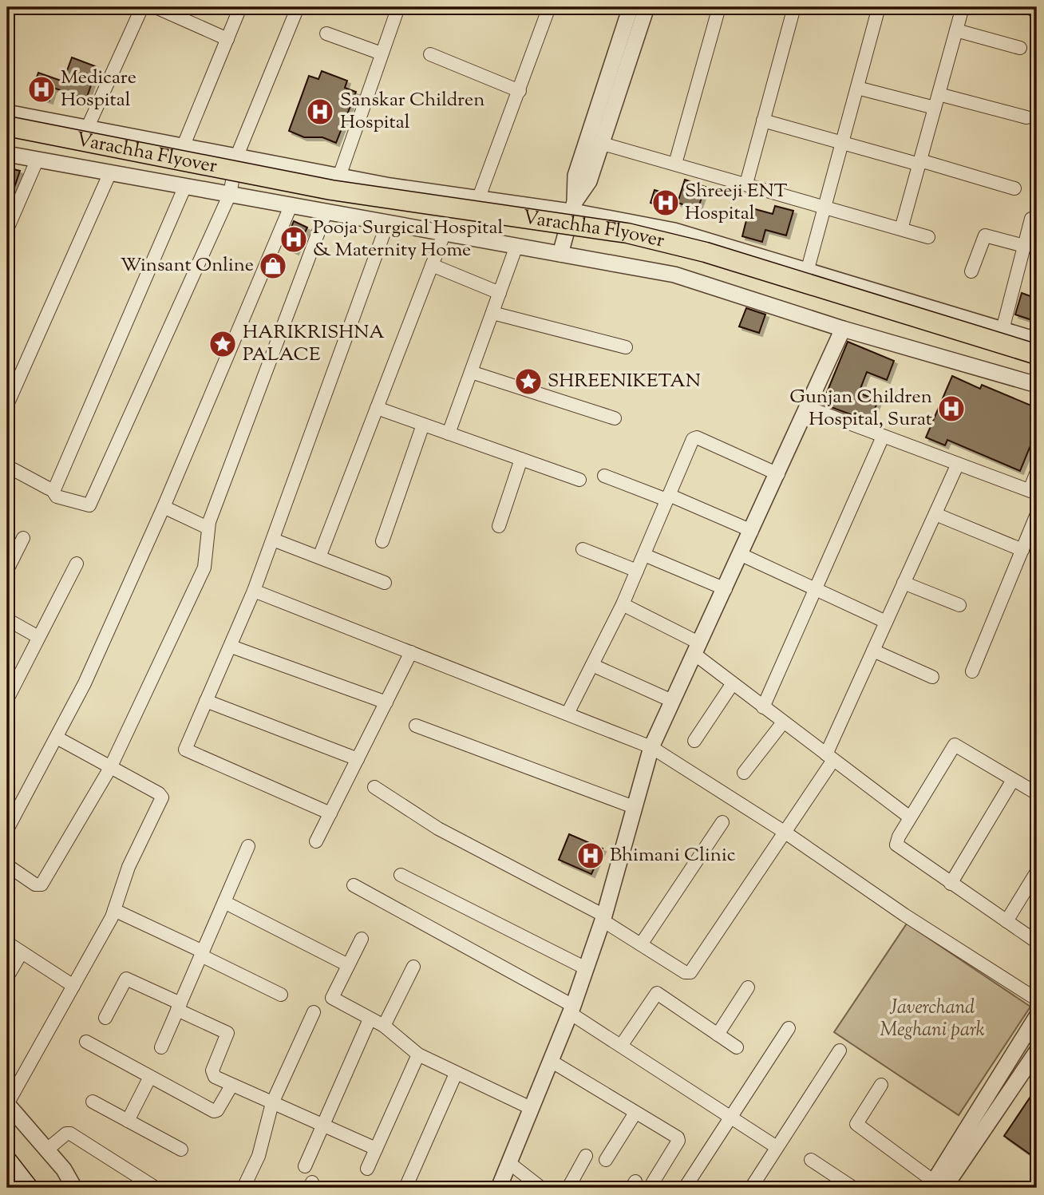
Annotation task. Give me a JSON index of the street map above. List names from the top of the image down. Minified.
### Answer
{"streets":{"main road":["Varachha Flyover"]},"parks":["Javerchand Meghani park"],"places":{"hospital":["Medicare Hospital","Sanskar Children Hospital","Shreeji ENT Hospital","Pooja Surgical Hospital & Maternity Home","Gunjan Children Hospital, Surat","Bhimani Clinic"],"shop":["Winsant Online"],"place":["HARIKRISHNA PALACE","SHREENIKETAN"]}}
